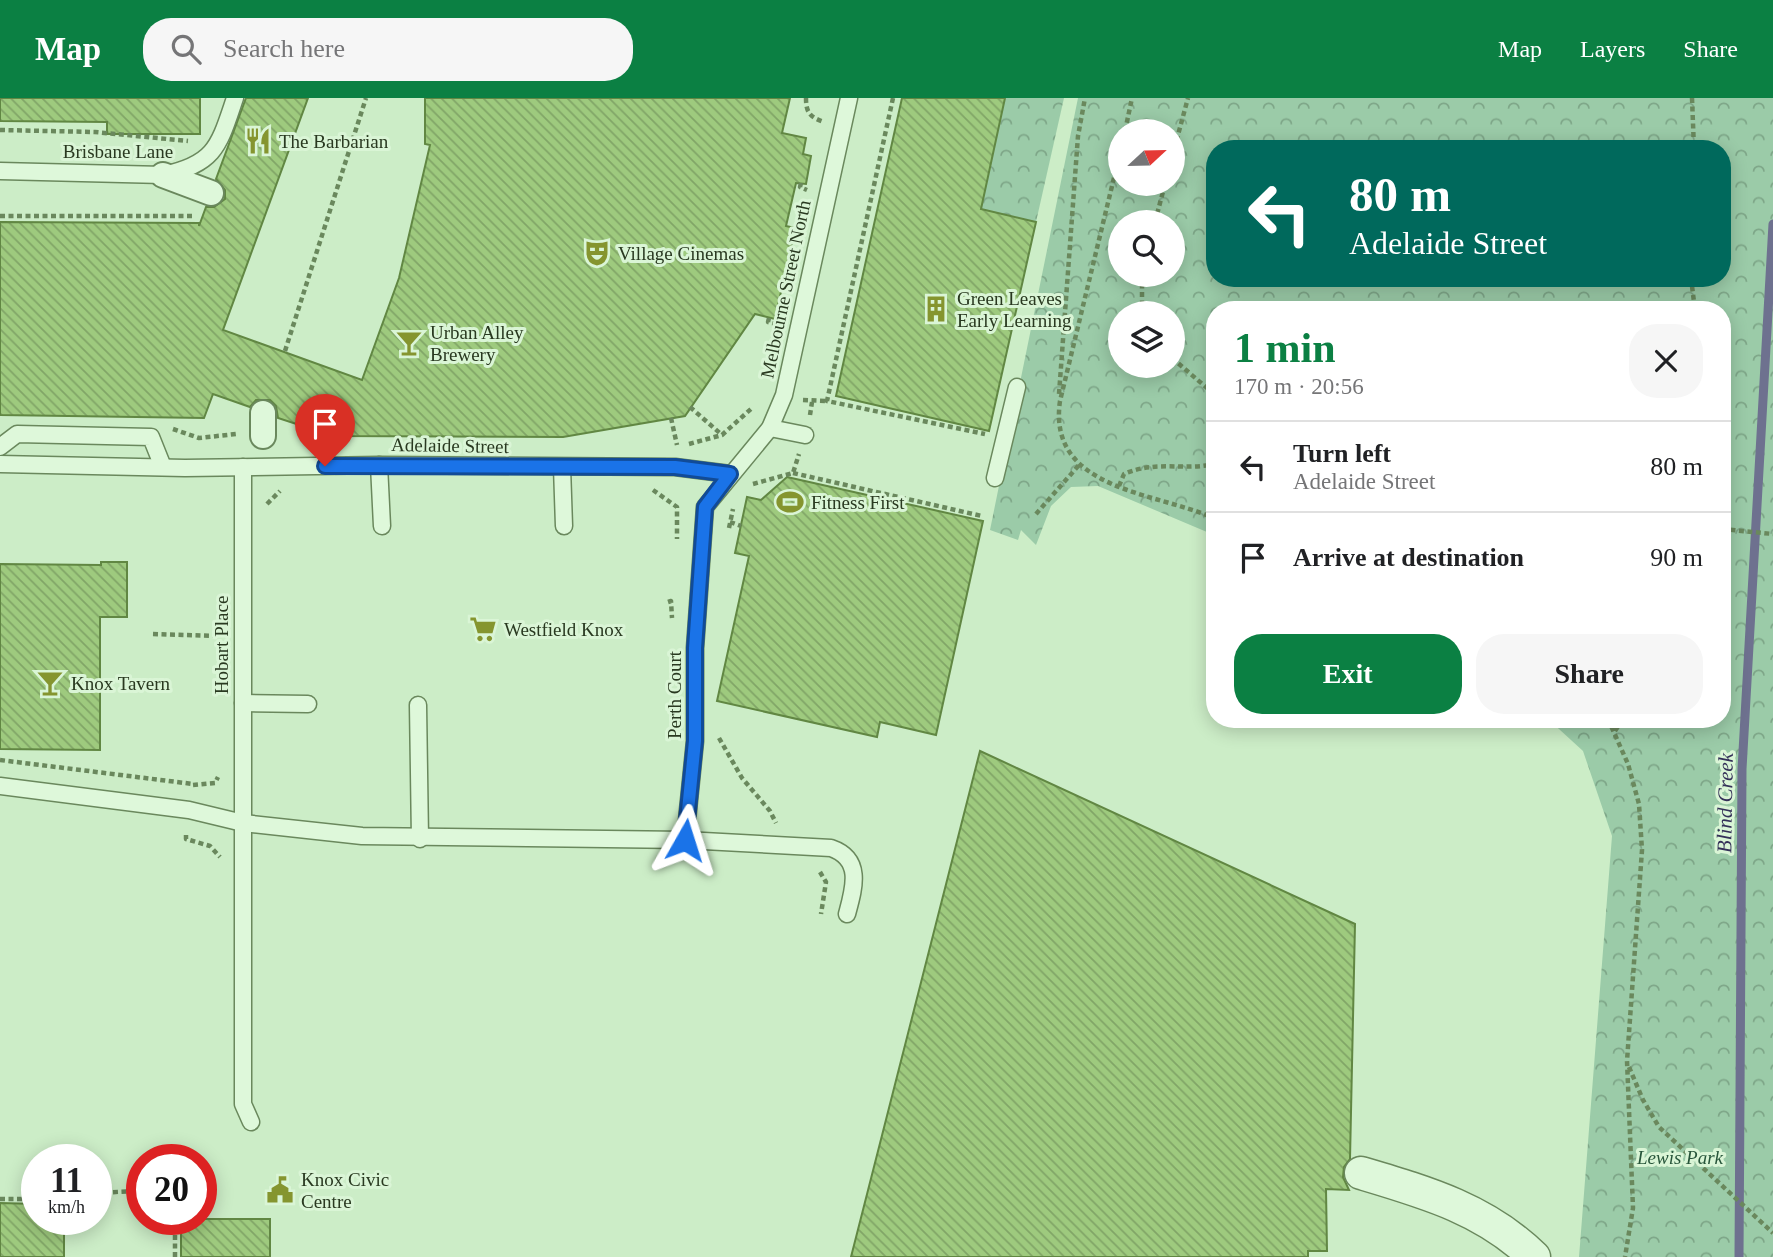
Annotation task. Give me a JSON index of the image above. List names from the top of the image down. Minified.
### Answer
{"streets":{"lane":["Brisbane Lane","Melbourne Street North","Adelaide Street","Hobart Place","Perth Court"]},"crossings":[["Melbourne Street North","Adelaide Street"],["Adelaide Street","Hobart Place"]],"water":["Blind Creek"],"parks":["Lewis Park"],"places":{"restaurant":["The Barbarian"],"theatre":["Village Cinemas"],"building":["Green Leaves Early Learning"],"bar":["Urban Alley Brewery","Knox Tavern"],"sports":["Fitness First"],"supermarket":["Westfield Knox"],"public building":["Knox Civic Centre"]},"north":"right","page":{"header":"Map","search":"Search here","nav":["Map","Layers","Share"],"turn":["80 m","Adelaide Street"],"heading":["1 min","170 m · 20:56"],"list":[{"name":"Turn left","note":"Adelaide Street","value":"80 m"},{"name":"Arrive at destination","value":"90 m"}],"buttons":["Exit","Share"],"speed":"11 km/h","limit":"20"}}
